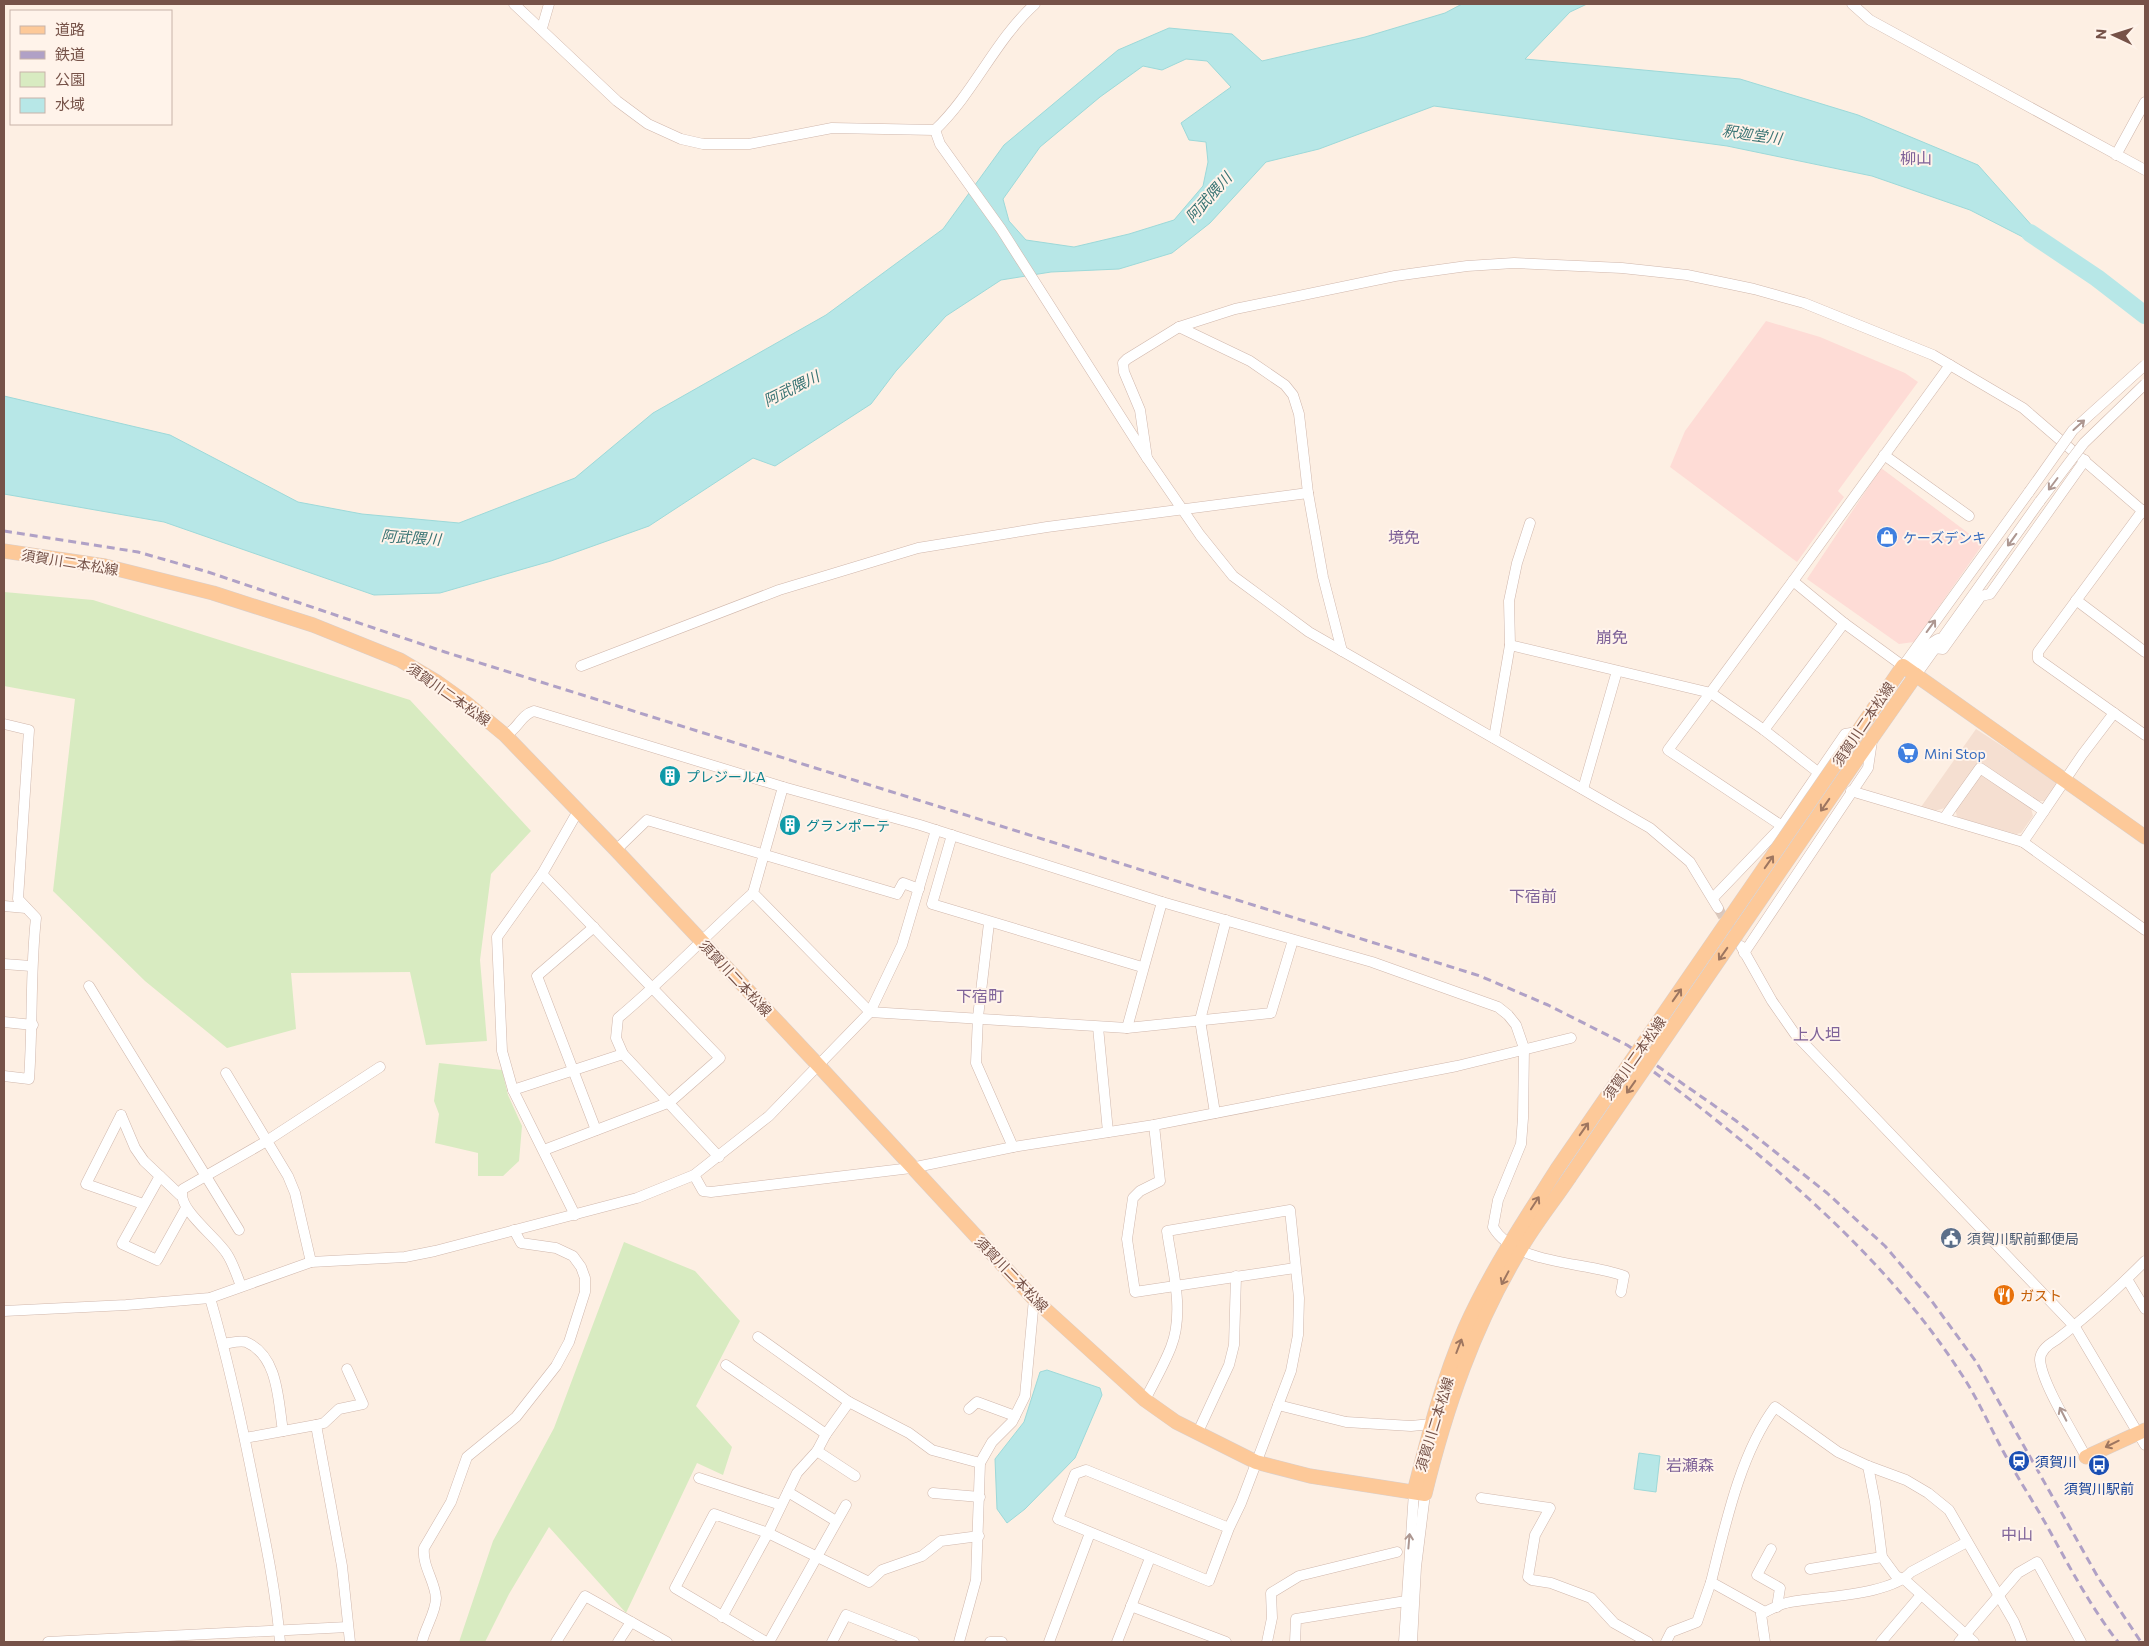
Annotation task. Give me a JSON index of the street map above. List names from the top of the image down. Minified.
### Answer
{"streets":{"main road":["須賀川二本松線"]},"districts":["柳山","境免","崩免","下宿前","下宿町","上人坦","岩瀬森","中山"],"water":["釈迦堂川","阿武隈川"],"places":{"shop":["ケーズデンキ"],"supermarket":["Mini Stop"],"building":["プレジールA","グランポーテ"],"public building":["須賀川駅前郵便局"],"restaurant":["ガスト"],"station":["須賀川"],"bus stop":["須賀川駅前"]},"legend":["道路","鉄道","公園","水域"],"north":"left"}
